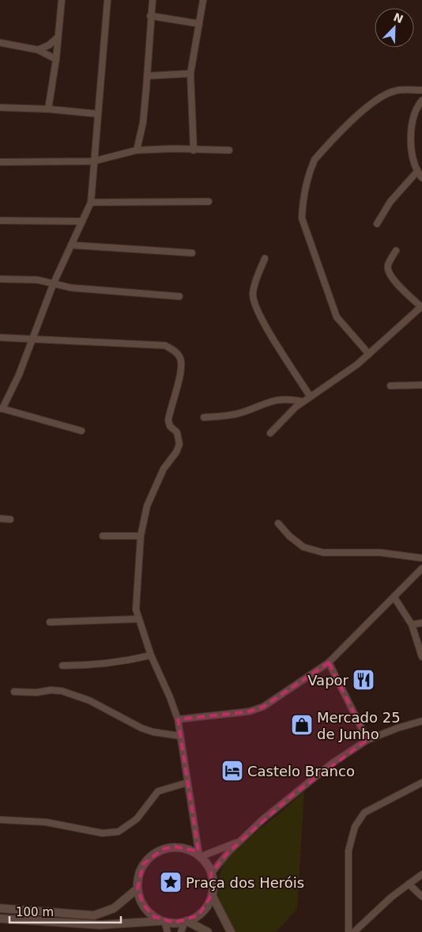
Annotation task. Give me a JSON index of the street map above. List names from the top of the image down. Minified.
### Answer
{"places":{"restaurant":["Vapor"],"shop":["Mercado 25 de Junho"],"hotel":["Castelo Branco"],"place":["Praça dos Heróis"]},"scale_bar":"100 m","north":"top right"}
